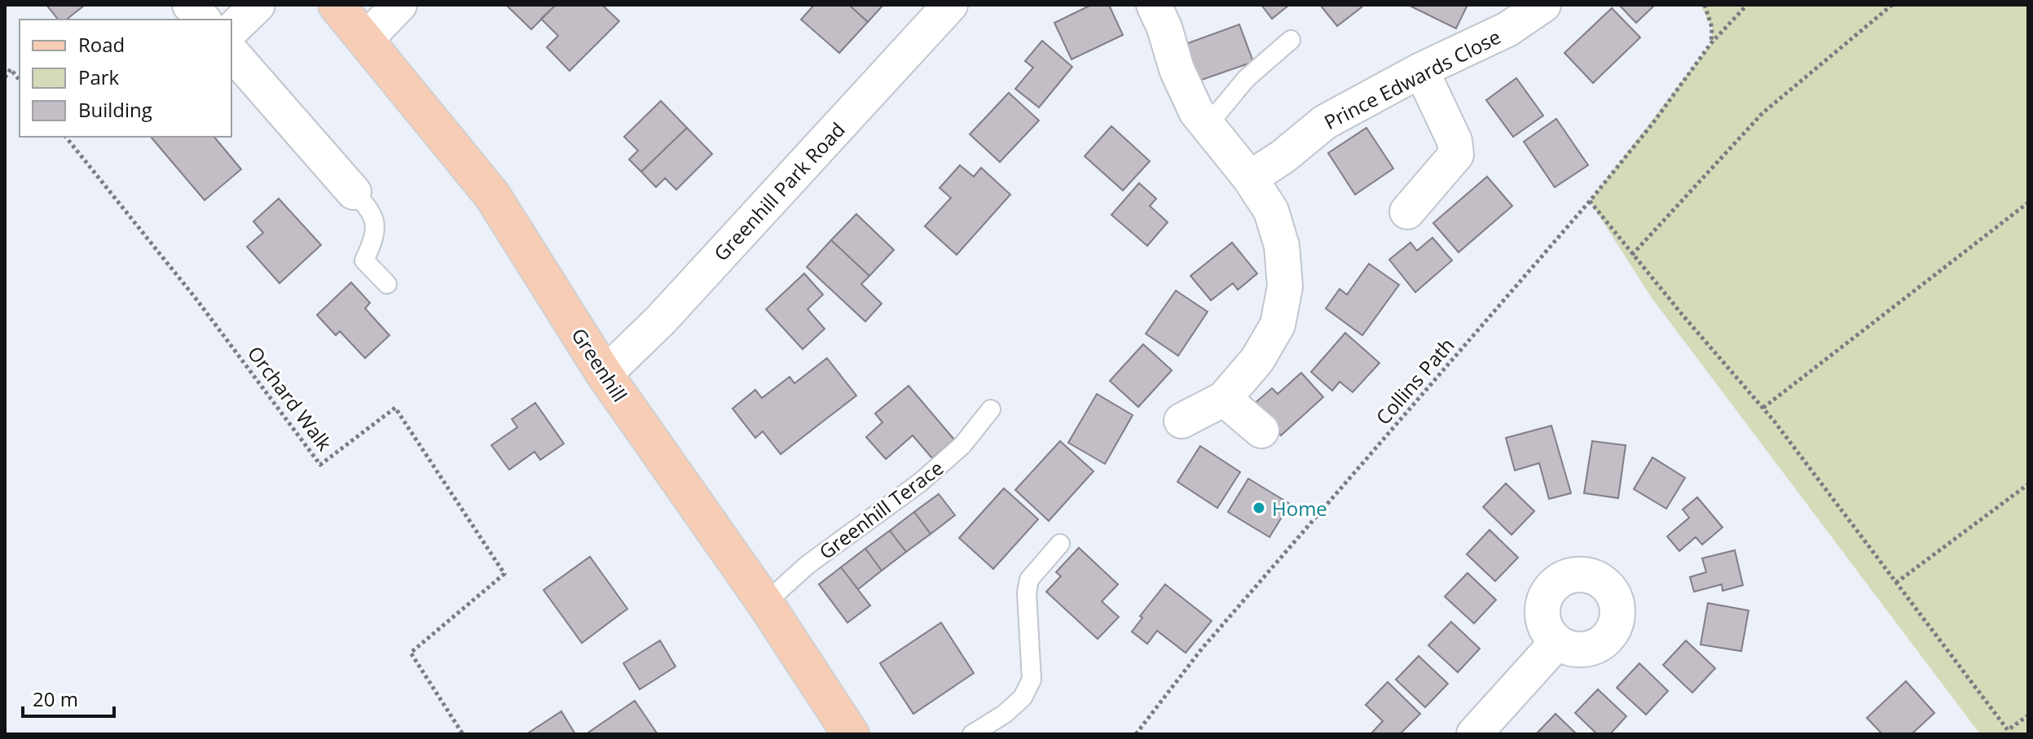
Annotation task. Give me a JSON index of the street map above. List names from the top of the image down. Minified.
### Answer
{"streets":{"main road":["Greenhill"],"street":["Prince Edwards Close","Greenhill Park Road"],"lane":["Greenhill Terace"],"path":["Collins Path","Orchard Walk"]},"crossings":[["Greenhill Park Road","Greenhill"],["Greenhill","Greenhill Terace"]],"places":["Home"],"legend":["Road","Park","Building"],"scale_bar":"20 m"}
